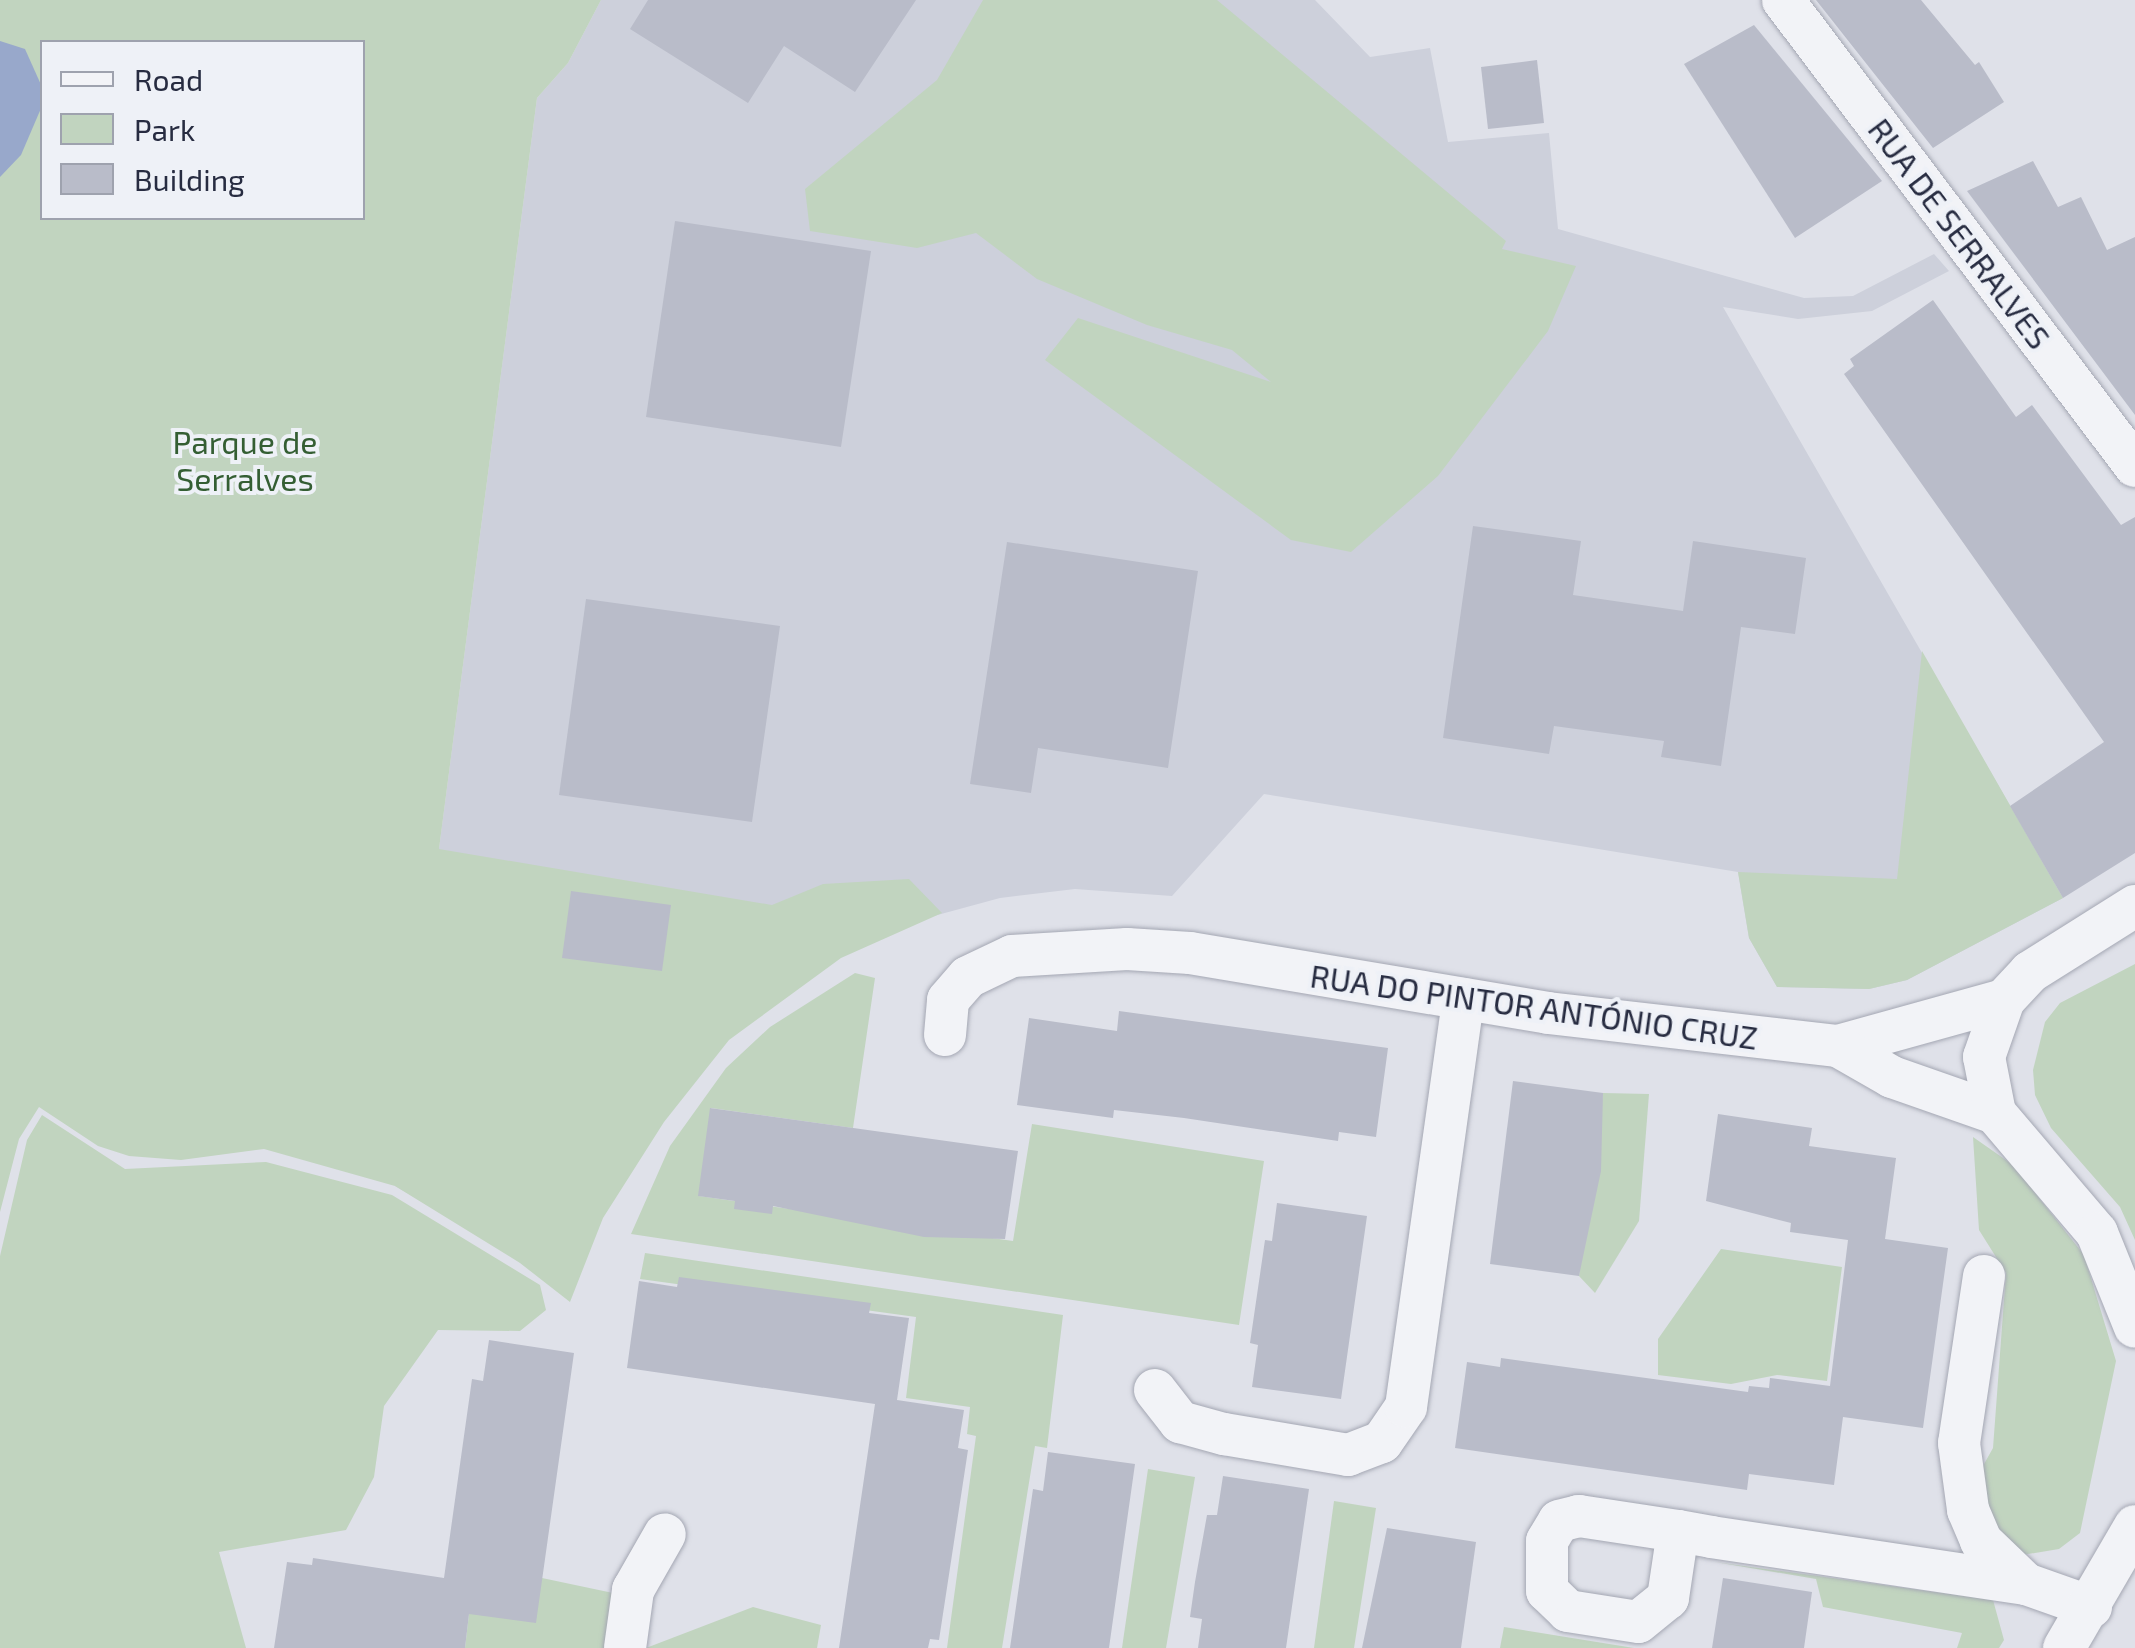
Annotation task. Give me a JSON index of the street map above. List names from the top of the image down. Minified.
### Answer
{"streets":{"street":["RUA DE SERRALVES","RUA DO PINTOR ANTÓNIO CRUZ"]},"parks":["Parque de Serralves"],"legend":["Road","Park","Building"]}
